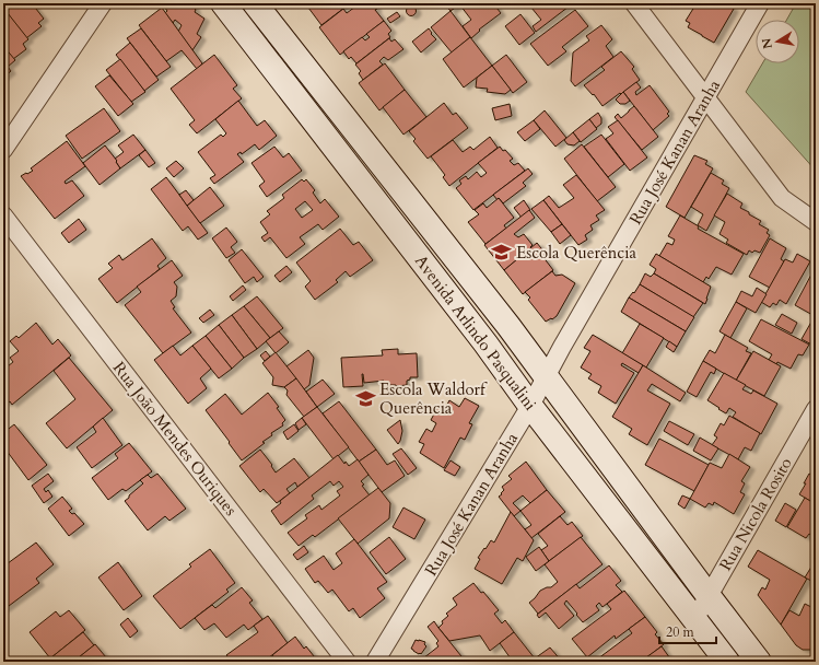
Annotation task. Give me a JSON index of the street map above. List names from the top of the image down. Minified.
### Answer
{"streets":{"street":["Rua José Kanan Aranha","Avenida Arlindo Pasqualini","Rua João Mendes Ouriques","Rua Nicola Rosito"]},"crossings":[["Rua José Kanan Aranha","Avenida Arlindo Pasqualini"],["Avenida Arlindo Pasqualini","Rua Nicola Rosito"]],"places":{"school or university":["Escola Querência","Escola Waldorf Querência"]},"scale_bar":"20 m","north":"left"}
